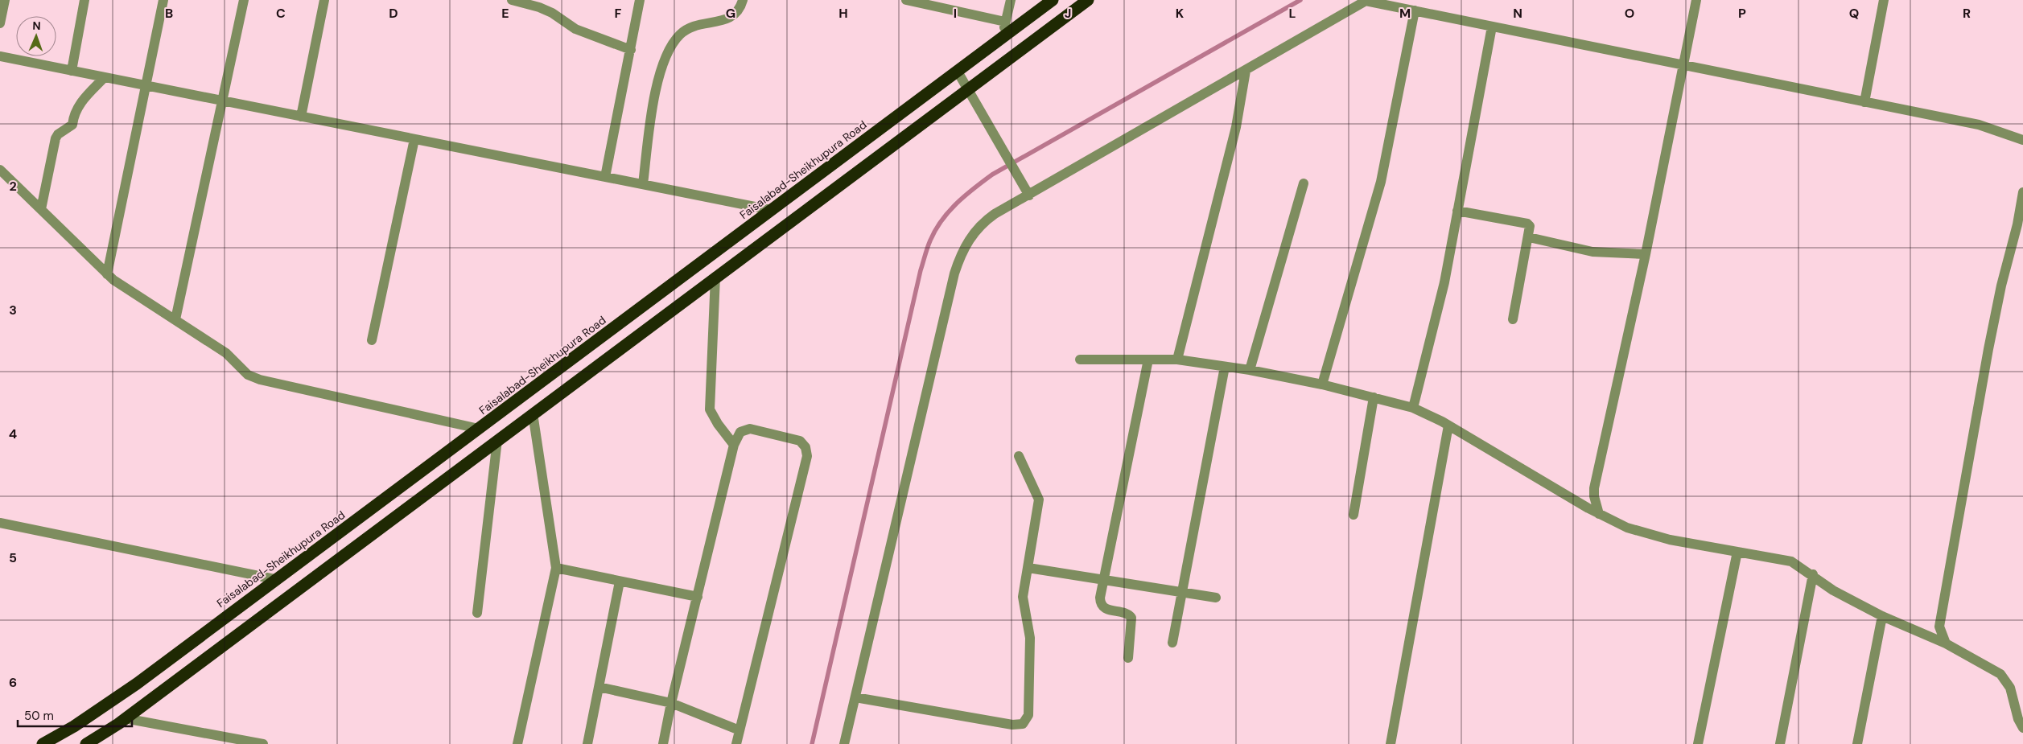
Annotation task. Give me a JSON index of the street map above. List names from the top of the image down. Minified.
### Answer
{"streets":{"highway":["Faisalabad-Sheikhupura Road"]},"scale_bar":"50 m","north":"top","grid":{"columns":["B","C","D","E","F","G","H","I","J","K","L","M","N","O","P","Q","R"],"rows":["2","3","4","5","6"]}}
